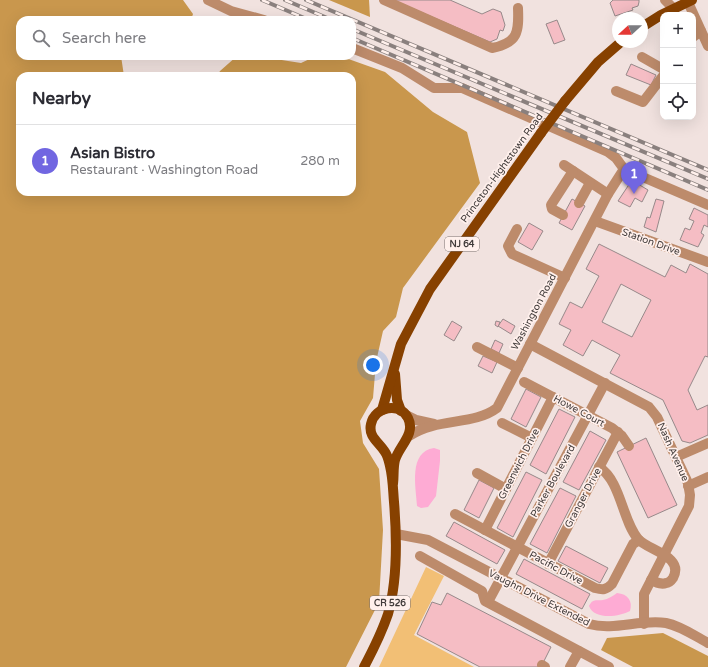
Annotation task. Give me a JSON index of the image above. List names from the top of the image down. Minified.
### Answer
{"streets":{"main road":["Princeton-Hightstown Road","NJ 64","CR 526"],"street":["Station Drive","Washington Road","Howe Court","Nash Avenue","Greenwich Drive","Parker Boulevard","Granger Drive","Pacific Drive","Vaughn Drive Extended"]},"crossings":[["Princeton-Hightstown Road","Washington Road"],["Princeton-Hightstown Road","CR 526"],["Station Drive","Washington Road"],["Washington Road","Nash Avenue"],["Washington Road","CR 526"],["Howe Court","Greenwich Drive"],["Howe Court","Parker Boulevard"],["Howe Court","Granger Drive"],["Nash Avenue","Parker Boulevard"],["Nash Avenue","Vaughn Drive Extended"],["Greenwich Drive","Pacific Drive"],["Parker Boulevard","Pacific Drive"],["Parker Boulevard","Vaughn Drive Extended"],["Granger Drive","Pacific Drive"],["Vaughn Drive Extended","CR 526"]],"north":"left","page":{"map_buttons":["+","−"],"search":"Search here","heading":"Nearby","list":[{"mark":"1","name":"Asian Bistro","note":"Restaurant · Washington Road","value":"280 m"}],"pins":"1"}}
